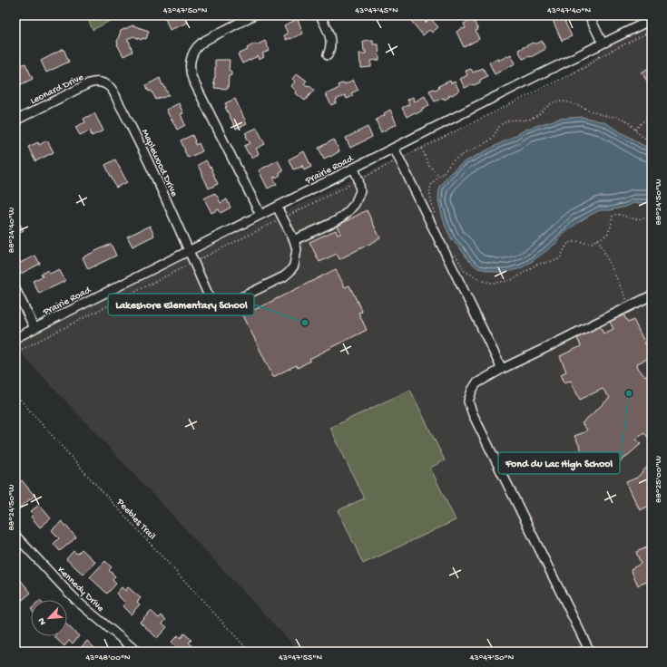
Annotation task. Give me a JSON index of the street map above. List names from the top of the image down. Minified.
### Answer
{"streets":{"street":["Leonard Drive","Maplewood Drive","Prairie Road","Kennedy Drive"],"path":["Peebles Trail"]},"crossings":[["Leonard Drive","Maplewood Drive"],["Maplewood Drive","Prairie Road"]],"places":["Lakeshore Elementary School","Fond du Lac High School"],"north":"bottom left","coordinates":["43°47'50\"N","43°47'45\"N","43°47'40\"N","88°24'50\"W","88°24'40\"W","88°25'00\"W","43°48'00\"N","43°47'55\"N"]}
